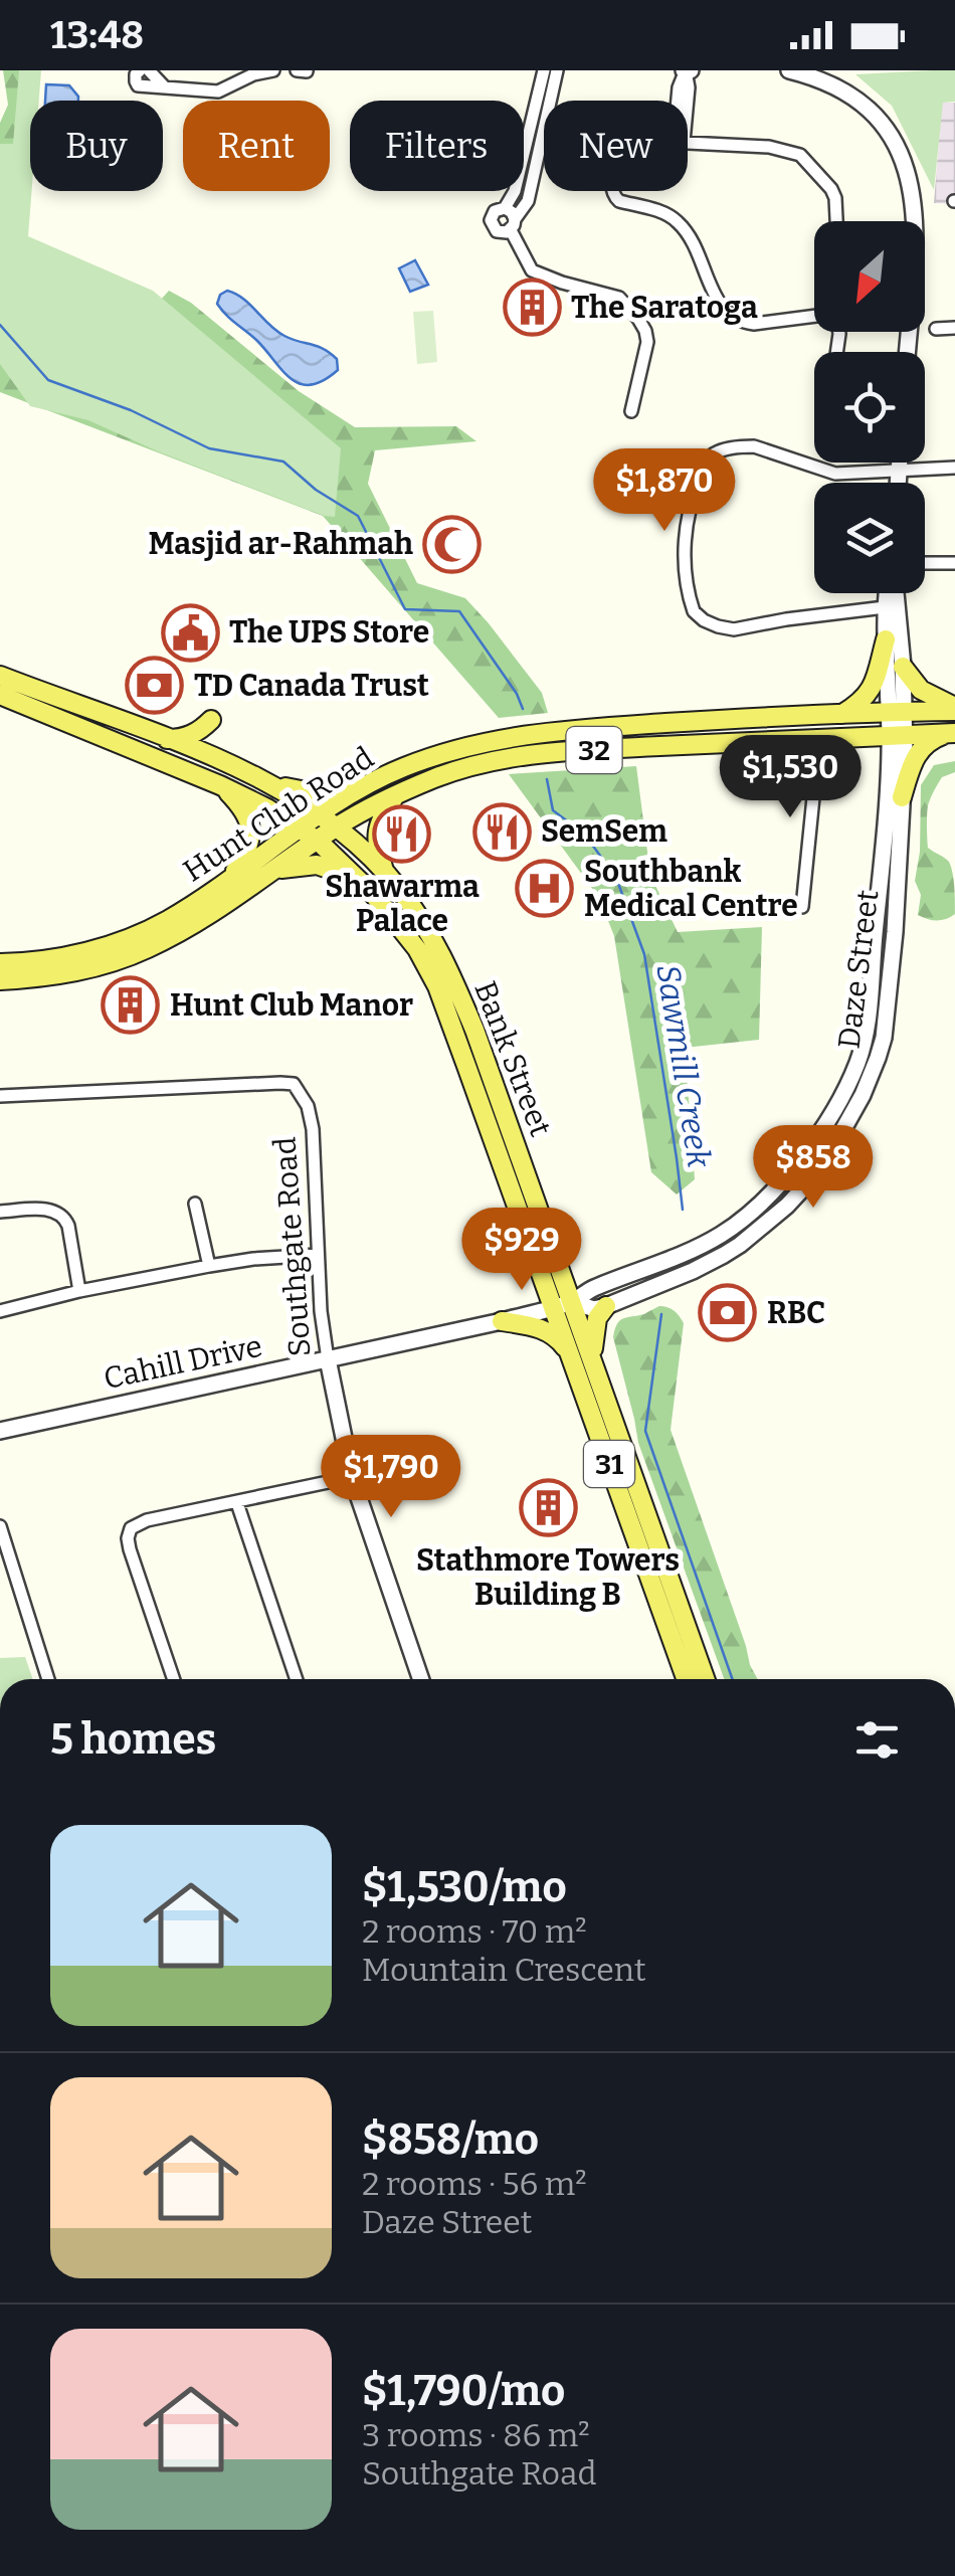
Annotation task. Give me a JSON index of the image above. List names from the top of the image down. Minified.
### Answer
{"streets":{"main road":["32","Hunt Club Road","Bank Street","31"],"street":["Daze Street","Southgate Road","Cahill Drive"]},"crossings":[["Hunt Club Road","Daze Street"],["Hunt Club Road","Bank Street"],["Daze Street","Bank Street"],["Daze Street","Cahill Drive"],["Bank Street","Cahill Drive"],["Southgate Road","Cahill Drive"]],"water":["Sawmill Creek"],"places":{"building":["The Saratoga","Hunt Club Manor","Stathmore Towers Building B"],"mosque":["Masjid ar-Rahmah"],"public building":["The UPS Store"],"bank":["TD Canada Trust","RBC"],"restaurant":["SemSem","Shawarma Palace"],"hospital":["Southbank Medical Centre"]},"north":"bottom left","page":{"status":"13:48","chip":["Buy","Rent","Filters","New"],"price":["$1,870","$1,530","$858","$929","$1,790"],"heading":"5 homes","list":[{"name":"$1,530/mo","note":"2 rooms · 70 m² · Mountain Crescent"},{"name":"$858/mo","note":"2 rooms · 56 m² · Daze Street"},{"name":"$1,790/mo","note":"3 rooms · 86 m² · Southgate Road"}]}}
